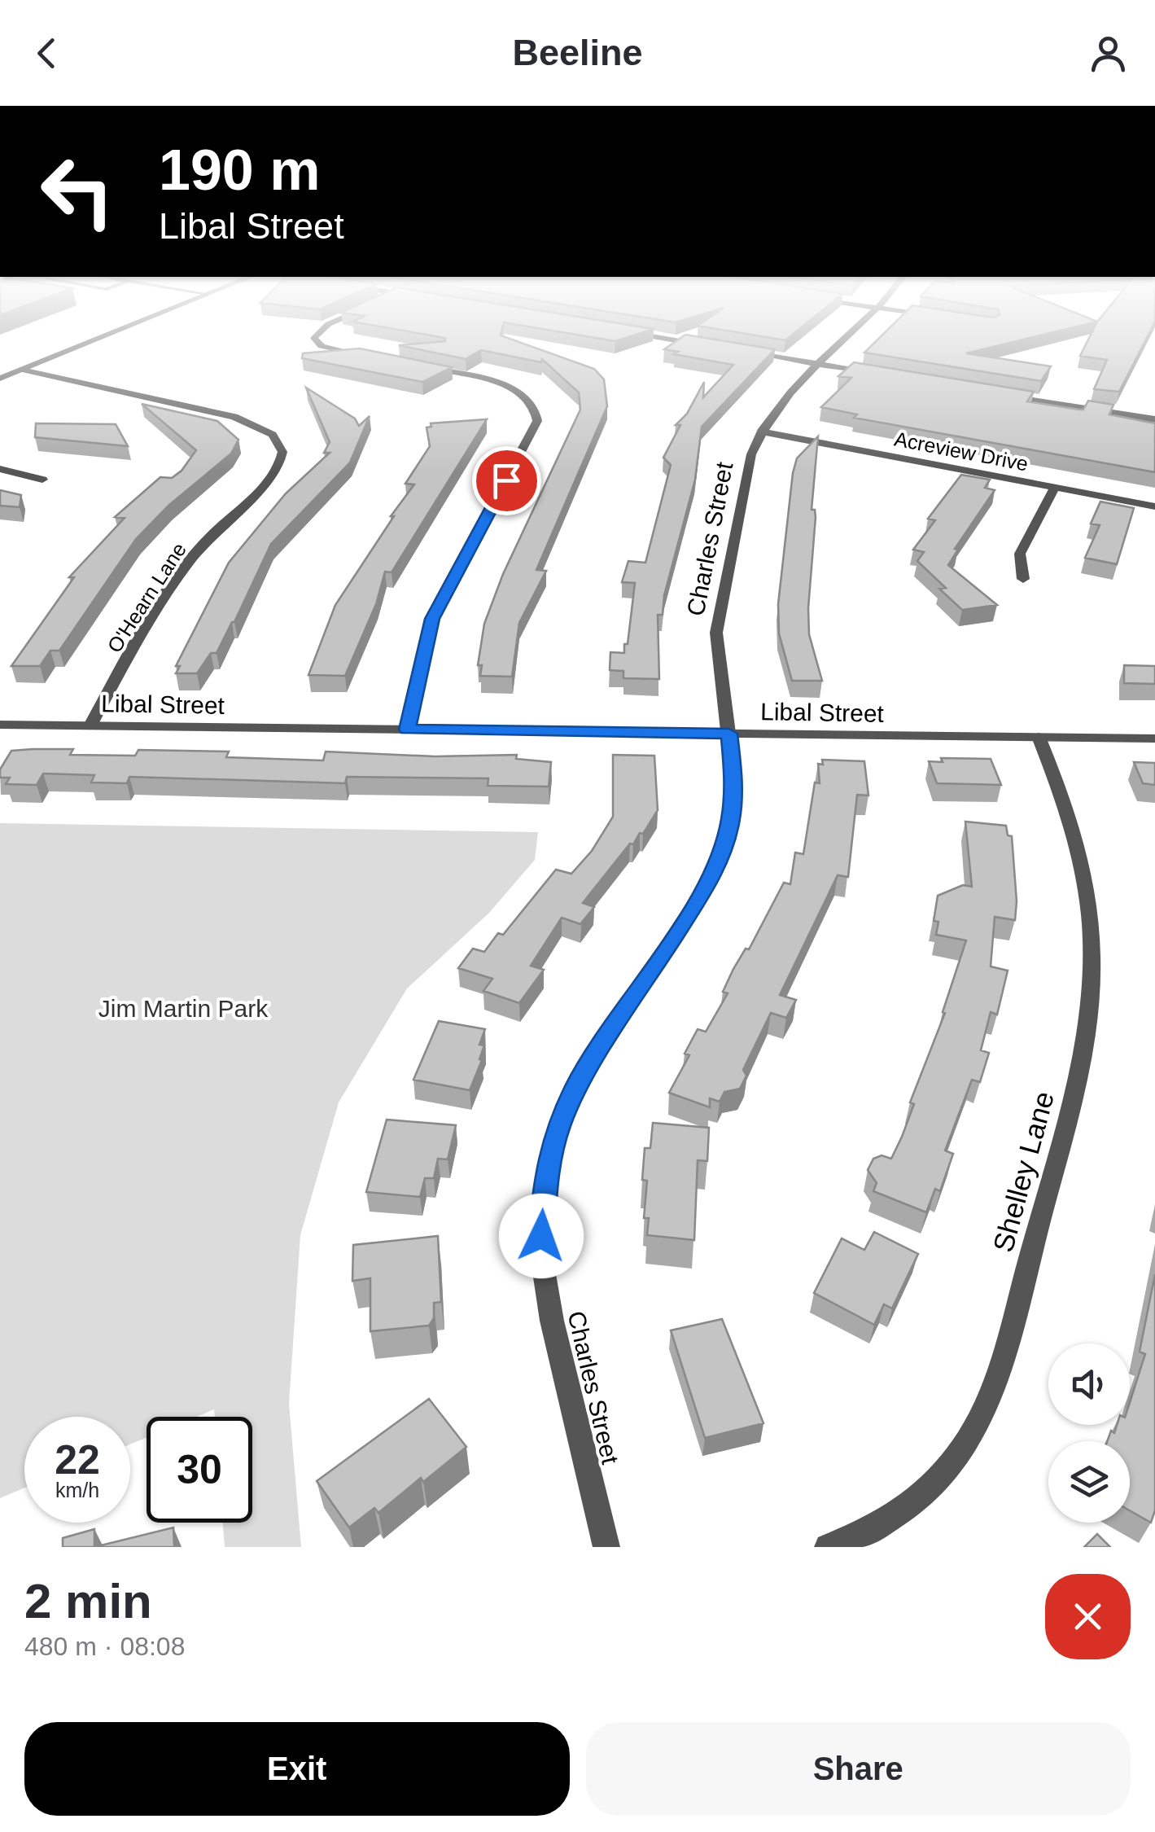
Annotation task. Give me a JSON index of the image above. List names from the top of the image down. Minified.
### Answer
{"streets":{"street":["Acreview Drive","Charles Street","O'Hearn Lane","Libal Street","Shelley Lane"]},"crossings":[["Acreview Drive","Charles Street"],["Charles Street","Libal Street"],["O'Hearn Lane","Libal Street"],["Libal Street","Shelley Lane"]],"parks":["Jim Martin Park"],"page":{"header":"Beeline","turn":["190 m","Libal Street"],"speed":"22 km/h","limit":"30","heading":["2 min","480 m · 08:08"],"buttons":["Exit","Share"]}}
